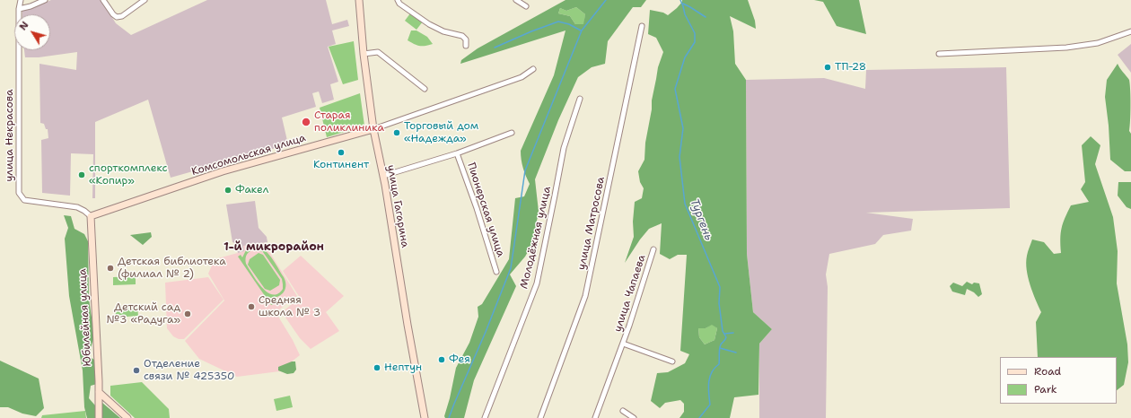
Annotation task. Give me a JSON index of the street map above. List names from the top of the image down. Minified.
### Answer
{"streets":{"street":["улица Некрасова","Комсомольская улица","улица Гагарина","Пионерская улица","улица Матросова","Молодёжная улица","улица Чапаева","Юбилейная улица"]},"crossings":[["улица Некрасова","Комсомольская улица"],["улица Некрасова","Юбилейная улица"],["Комсомольская улица","улица Гагарина"],["Комсомольская улица","Юбилейная улица"],["улица Гагарина","Пионерская улица"]],"districts":["1-й микрорайон"],"water":["Тургень"],"places":["ТП-28","Старая поликлиника","Торговый дом «Надежда»","Континент","спорткомплекс «Копир»","Факел","Детская библиотека (филиал № 2)","Средняя школа № 3","Детский сад №3 «Радуга»","Фея","Нептун","Отделение связи № 425350"],"legend":["Road","Park"],"north":"top left"}
